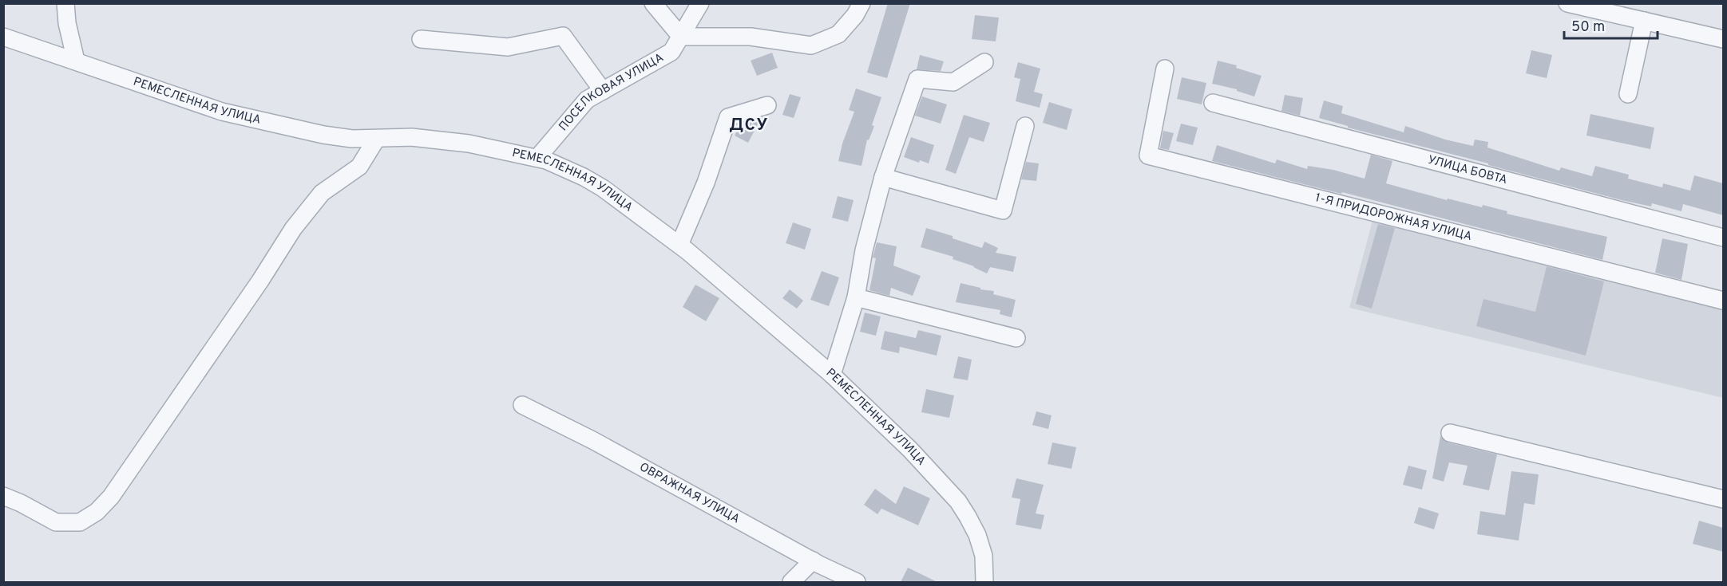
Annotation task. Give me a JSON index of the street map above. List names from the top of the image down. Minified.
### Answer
{"streets":{"street":["ПОСЕЛКОВАЯ УЛИЦА","РЕМЕСЛЕННАЯ УЛИЦА","УЛИЦА БОВТА","1-Я ПРИДОРОЖНАЯ УЛИЦА","ОВРАЖНАЯ УЛИЦА"]},"crossings":[["ПОСЕЛКОВАЯ УЛИЦА","РЕМЕСЛЕННАЯ УЛИЦА"]],"districts":["ДСУ"],"scale_bar":"50 m"}
